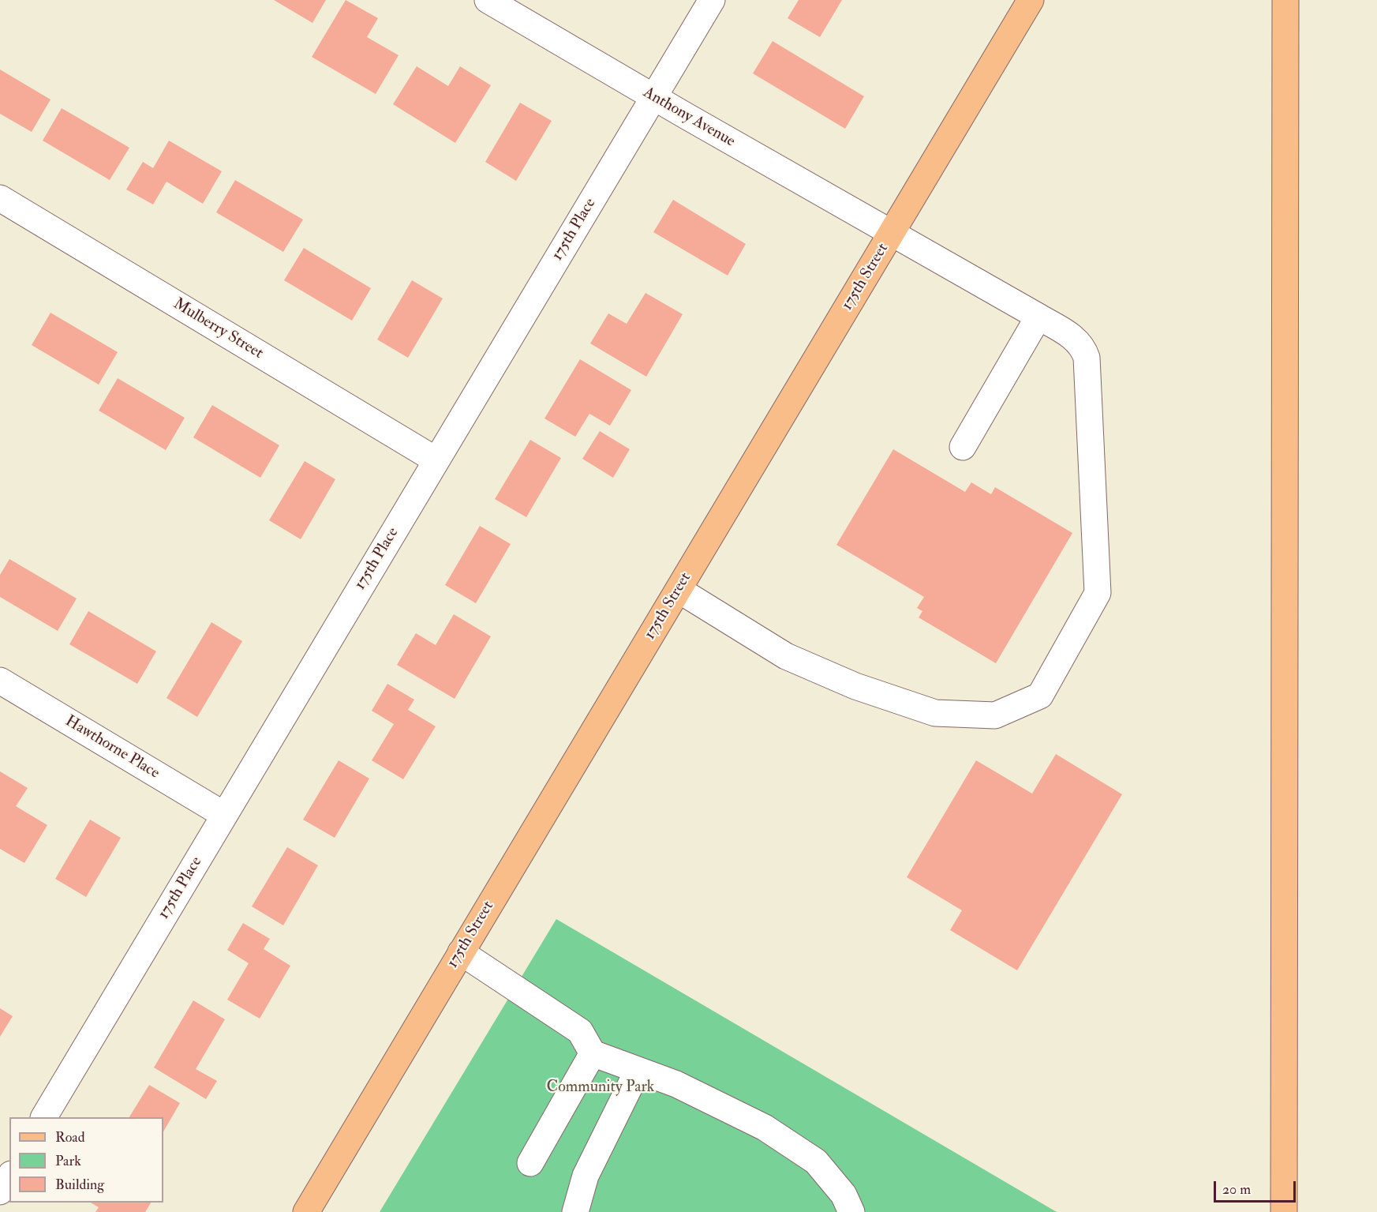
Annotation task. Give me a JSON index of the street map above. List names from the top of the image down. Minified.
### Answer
{"streets":{"main road":["175th Street"],"street":["Anthony Avenue","175th Place","Mulberry Street","Hawthorne Place"]},"crossings":[["Anthony Avenue","175th Place"],["Anthony Avenue","175th Street"],["175th Place","Mulberry Street"],["175th Place","Hawthorne Place"]],"parks":["Community Park"],"legend":["Road","Park","Building"],"scale_bar":"20 m"}
